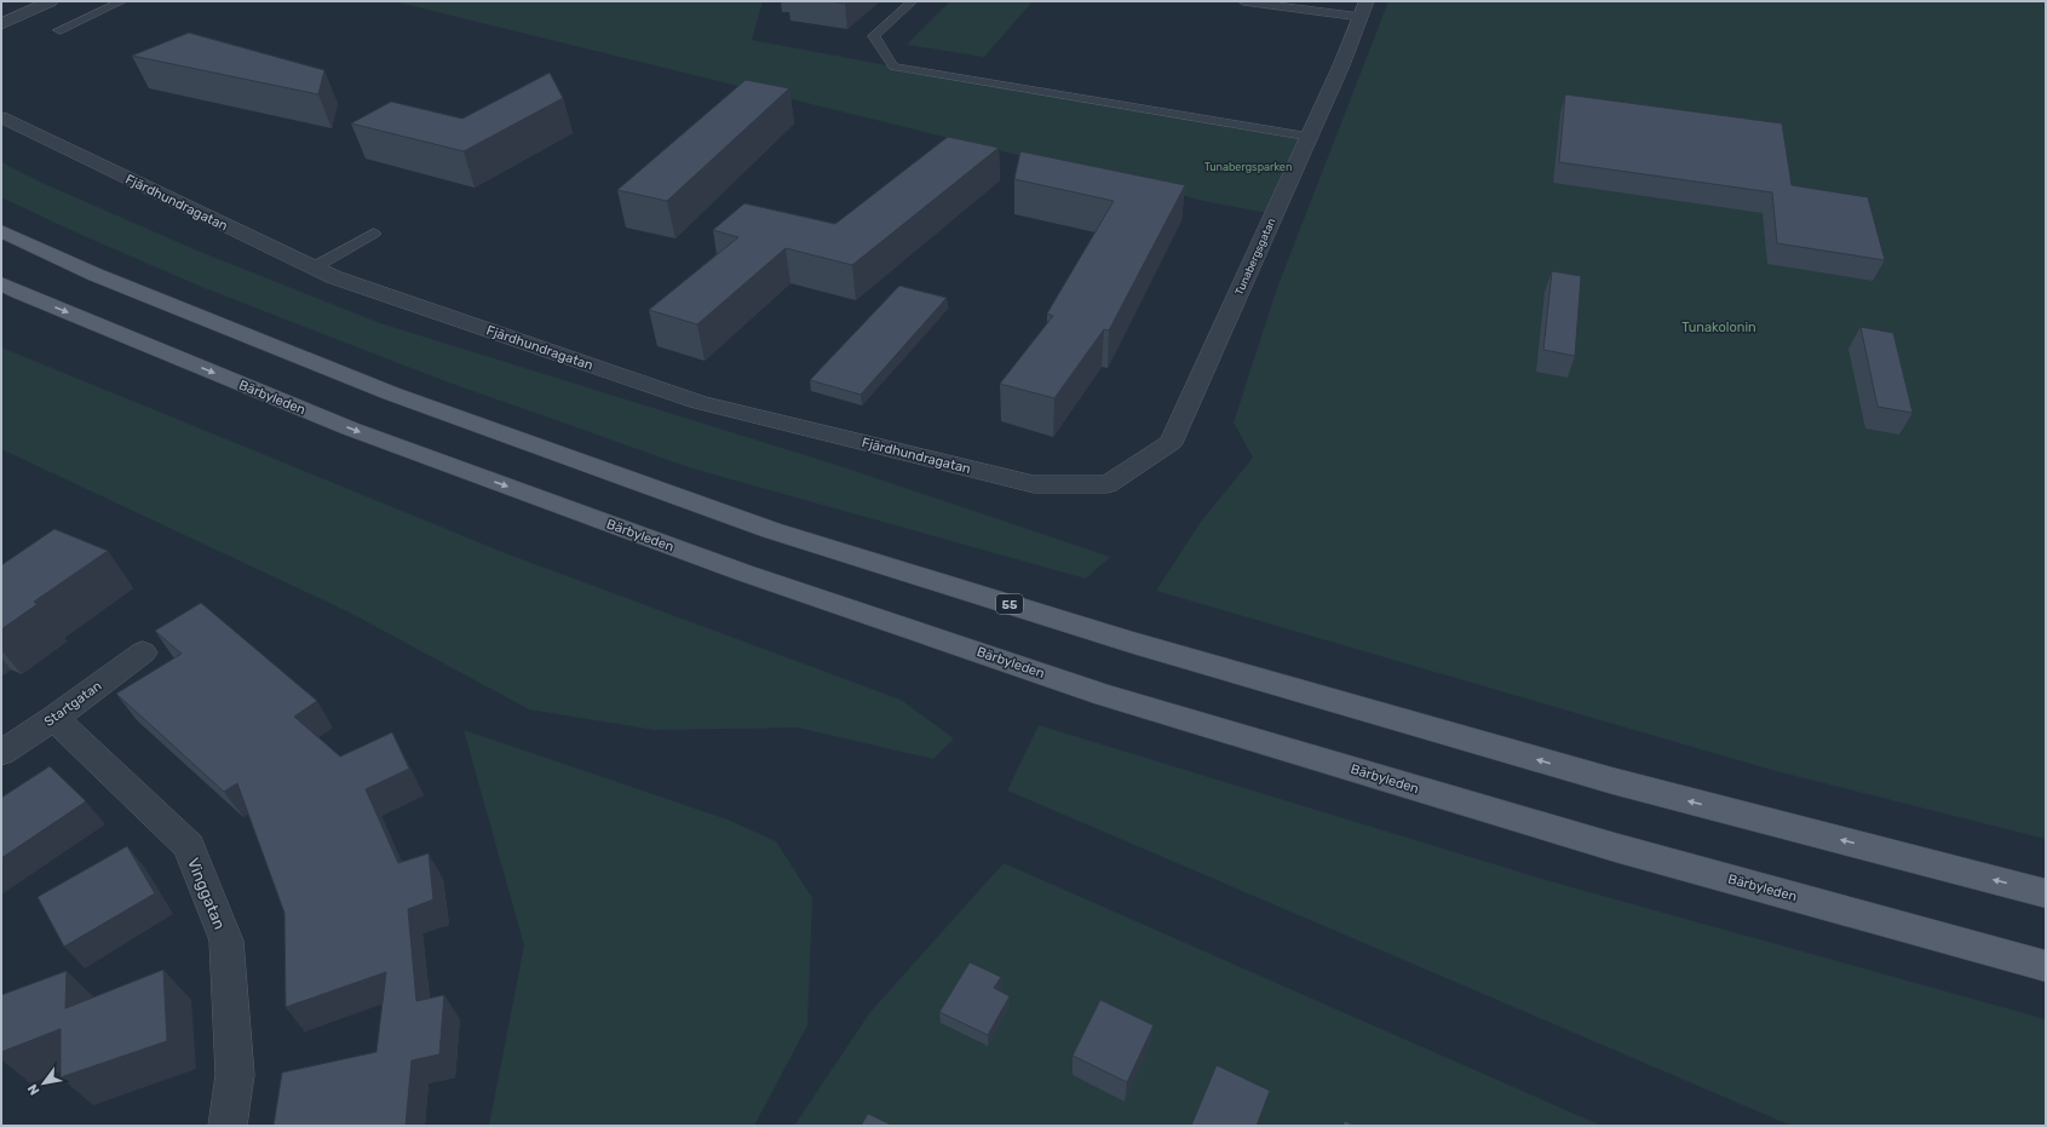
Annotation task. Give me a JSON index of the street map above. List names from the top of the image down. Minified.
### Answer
{"streets":{"main road":["Bärbyleden","55"],"street":["Fjärdhundragatan","Tunabergsgatan","Startgatan","Vinggatan"]},"crossings":[["Fjärdhundragatan","Tunabergsgatan"],["Startgatan","Vinggatan"]],"parks":["Tunabergsparken","Tunakolonin"],"north":"bottom left"}
